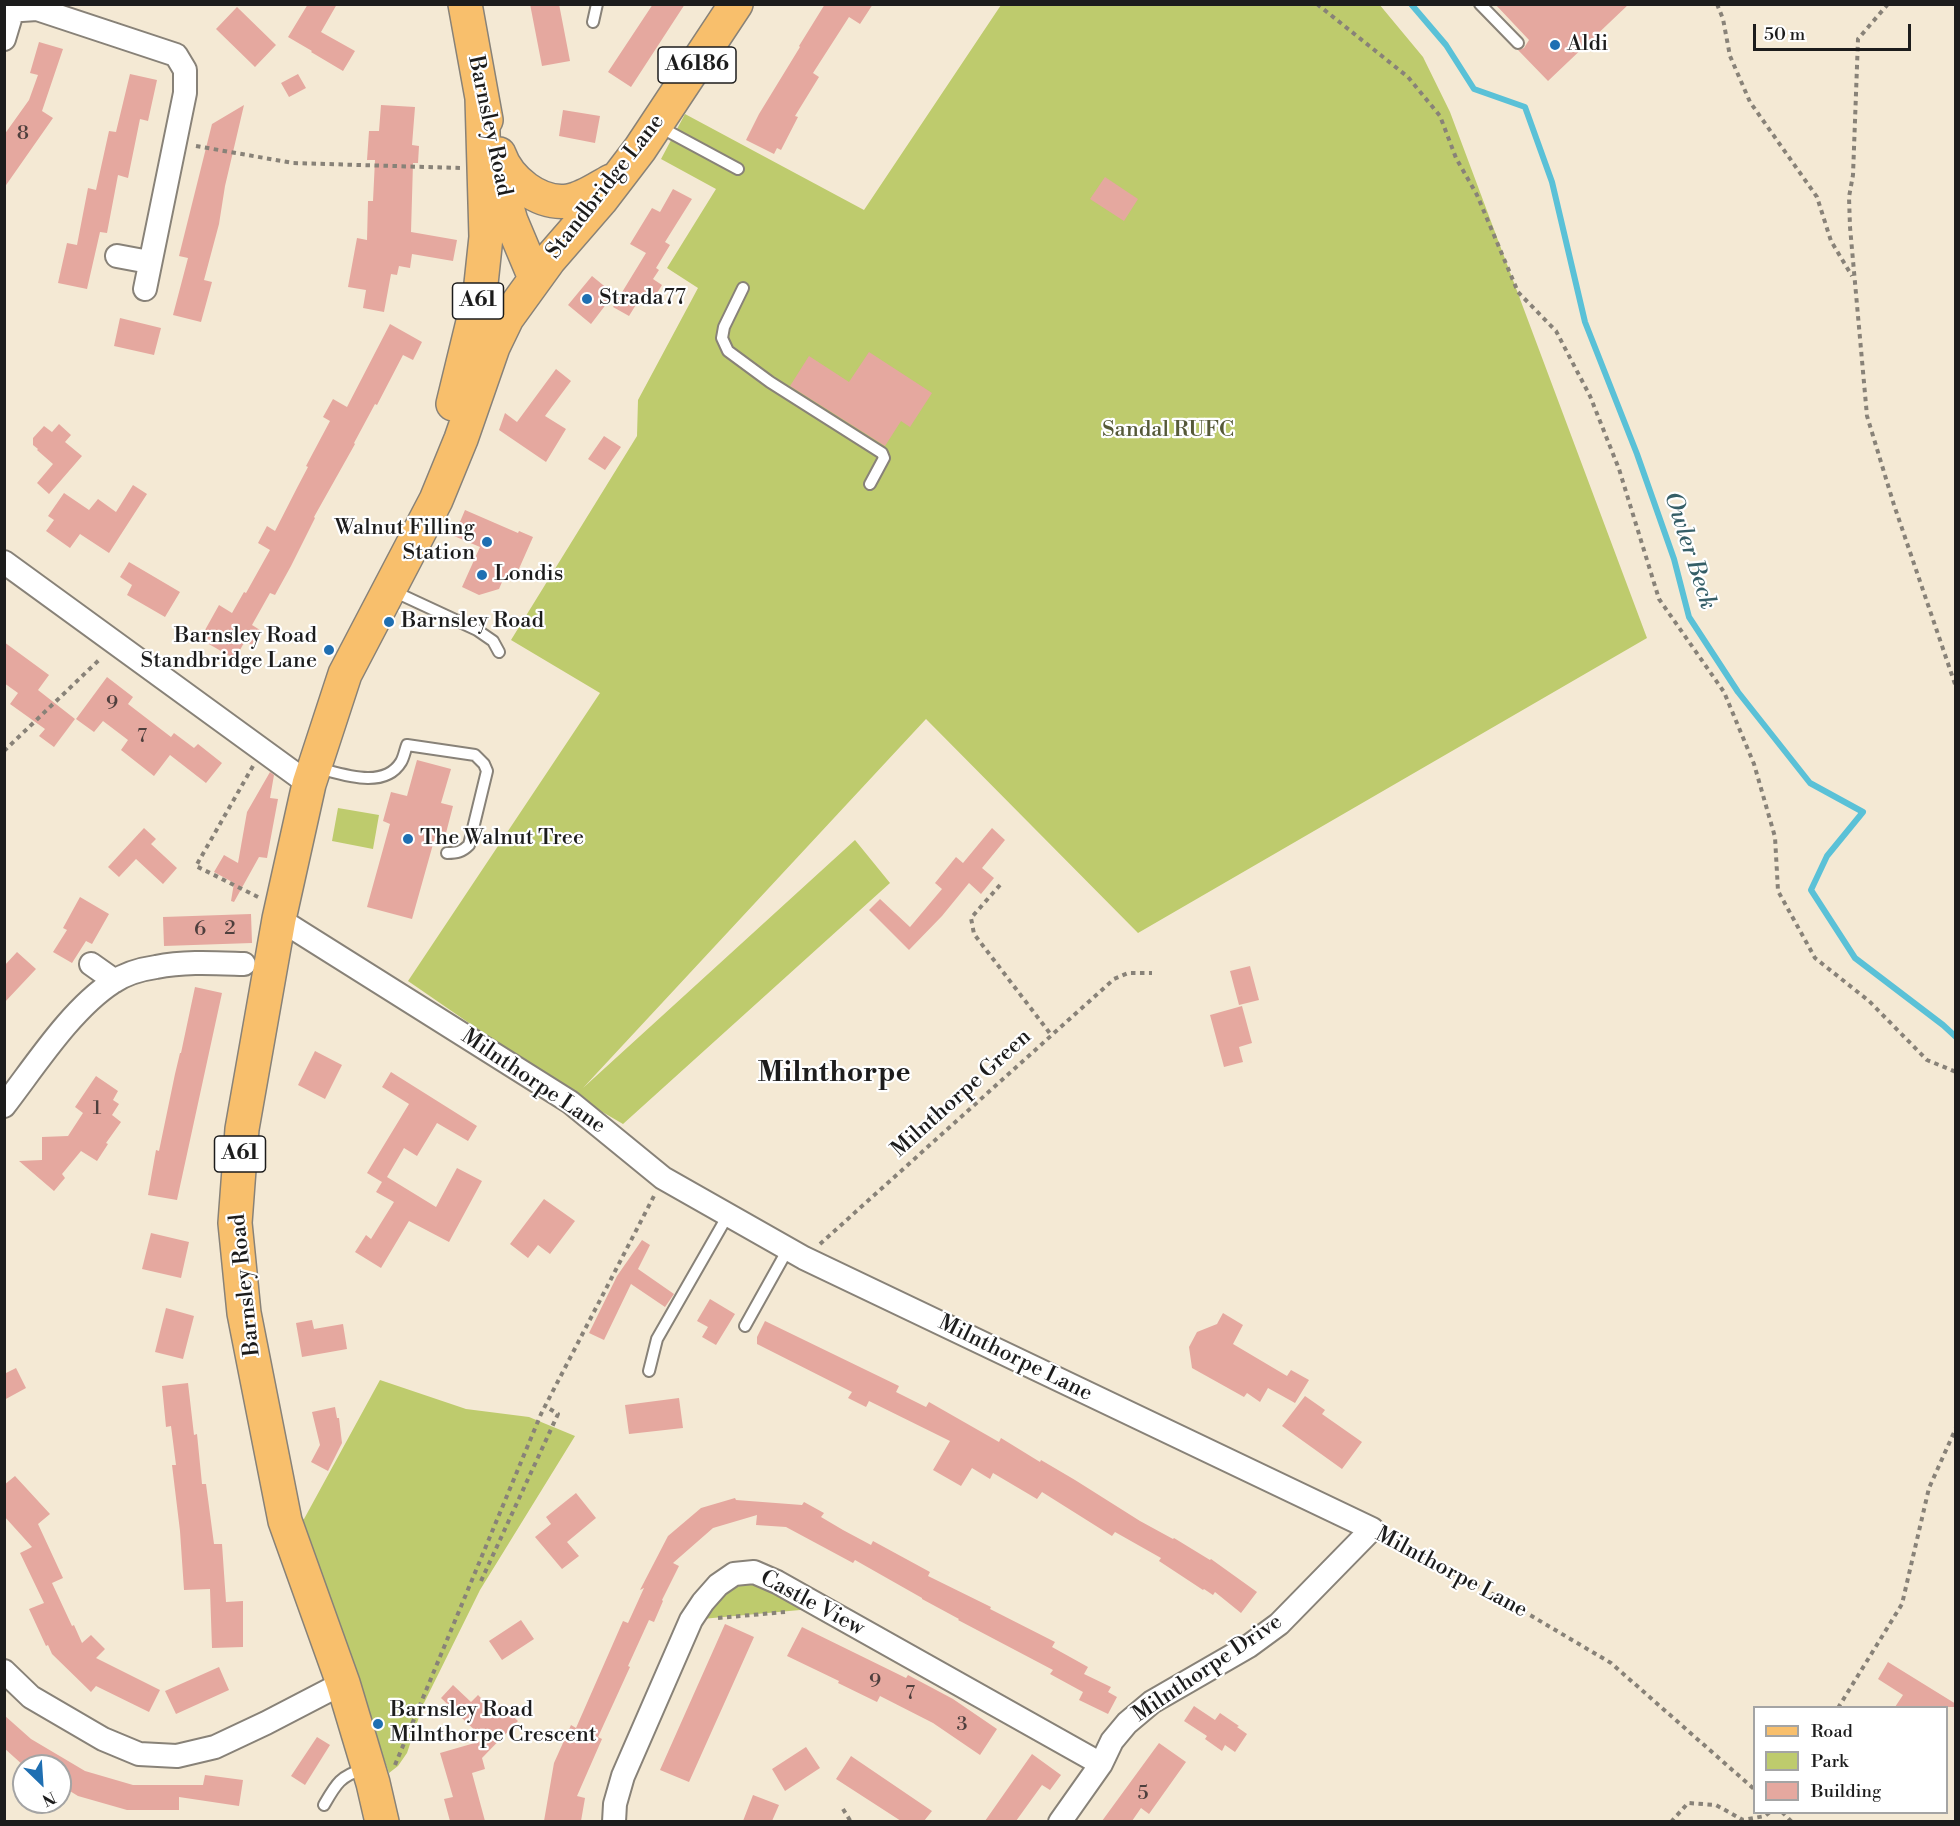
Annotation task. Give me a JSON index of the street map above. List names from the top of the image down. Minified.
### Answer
{"streets":{"main road":["A6186","Barnsley Road","Standbridge Lane","A61"],"street":["Milnthorpe Lane","Castle View","Milnthorpe Drive"],"path":["Milnthorpe Green"]},"crossings":[["Barnsley Road","Standbridge Lane"],["Barnsley Road","A61"],["Barnsley Road","Milnthorpe Lane"],["Standbridge Lane","A61"],["Milnthorpe Lane","Milnthorpe Green"],["Milnthorpe Lane","Milnthorpe Drive"],["Castle View","Milnthorpe Drive"]],"districts":["Milnthorpe"],"water":["Owler Beck"],"parks":["Sandal RUFC"],"places":["Aldi","Strada77","Walnut Filling Station","Londis","Barnsley Road","Barnsley Road Standbridge Lane","The Walnut Tree","Barnsley Road Milnthorpe Crescent"],"house_numbers":["8","9","7","2","6","1","9","7","3","5"],"legend":["Road","Park","Building"],"scale_bar":"50 m","north":"bottom right"}
